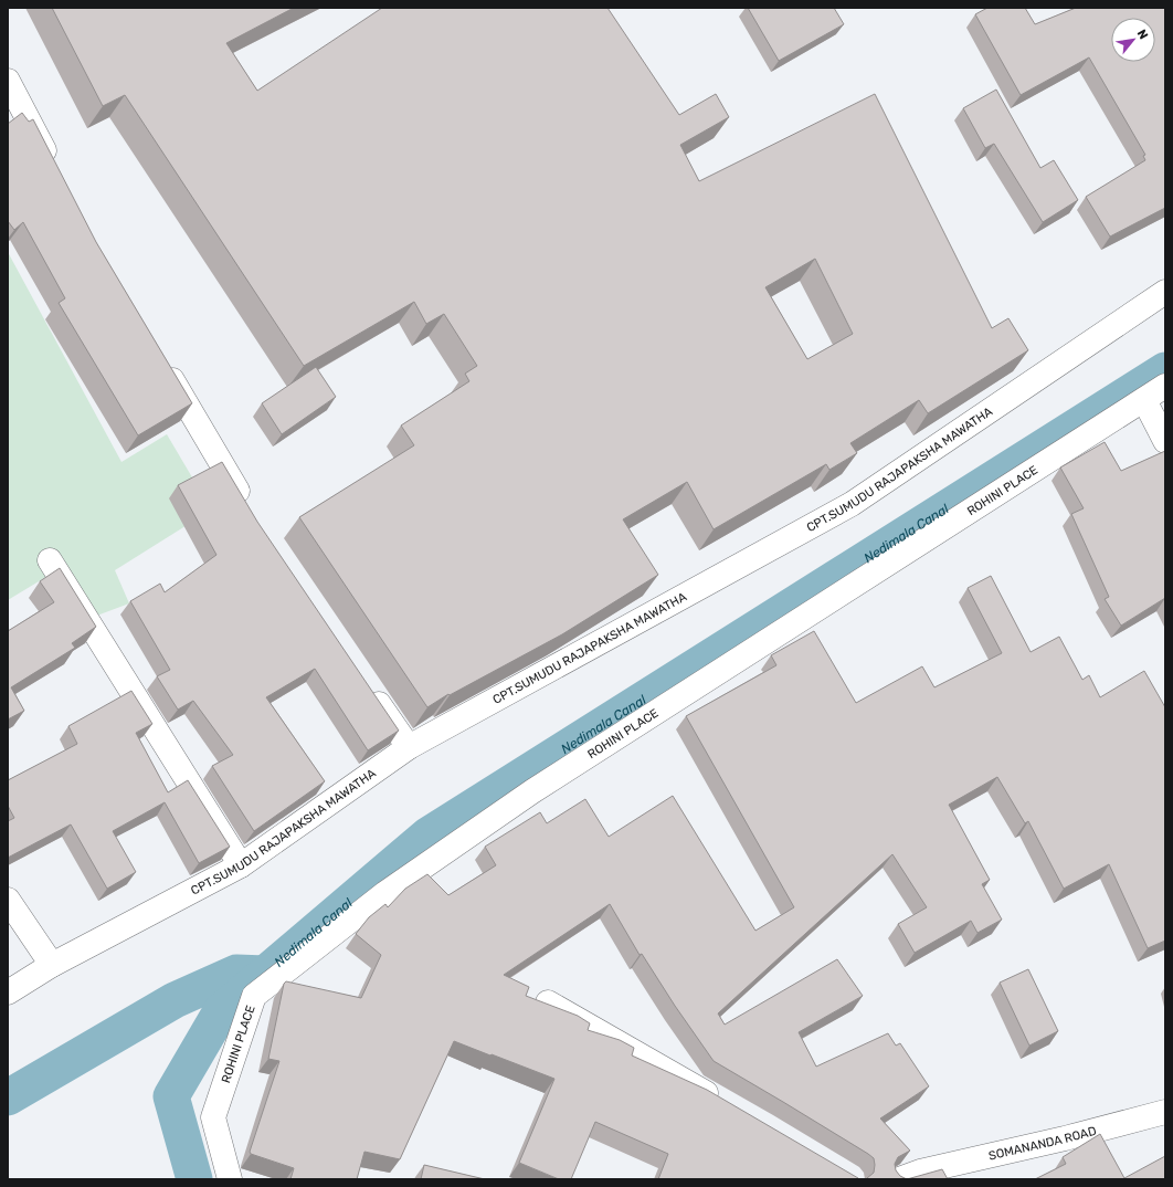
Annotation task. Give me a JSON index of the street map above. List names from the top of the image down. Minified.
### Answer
{"streets":{"street":["CPT.SUMUDU RAJAPAKSHA MAWATHA","ROHINI PLACE","SOMANANDA ROAD"]},"water":["Nedimala Canal"],"north":"top right"}
